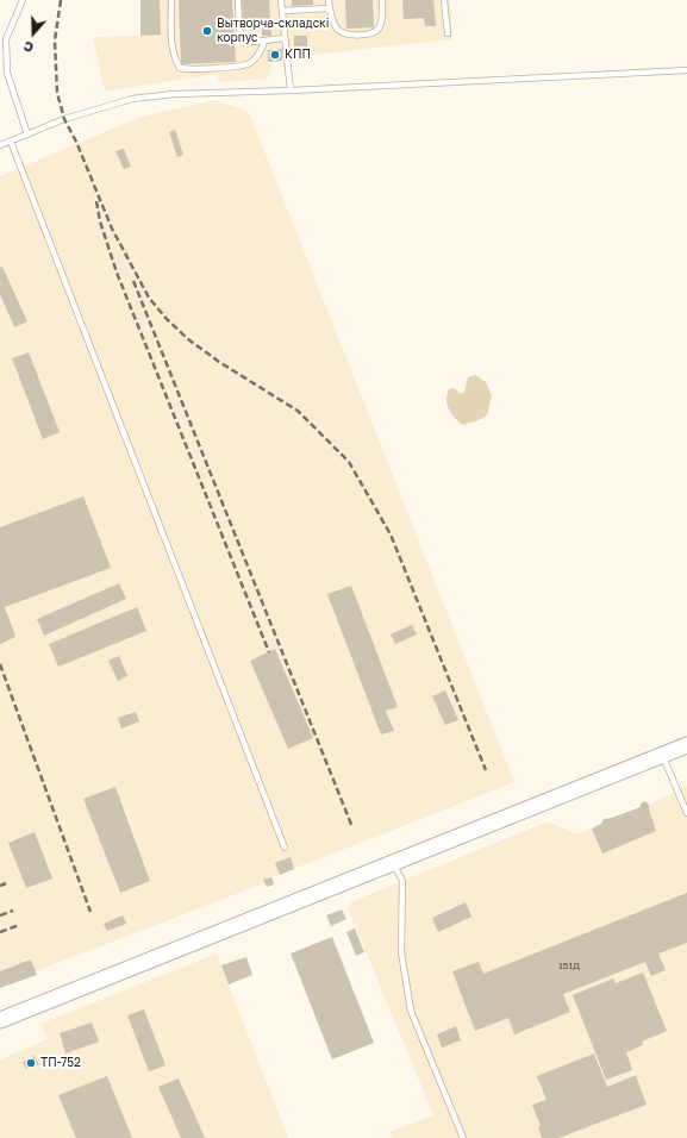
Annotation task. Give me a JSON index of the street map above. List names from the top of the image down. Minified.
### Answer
{"places":["Вытворча-складскі корпус","КПП","ТП-752"],"house_numbers":["151Д"],"north":"bottom"}
